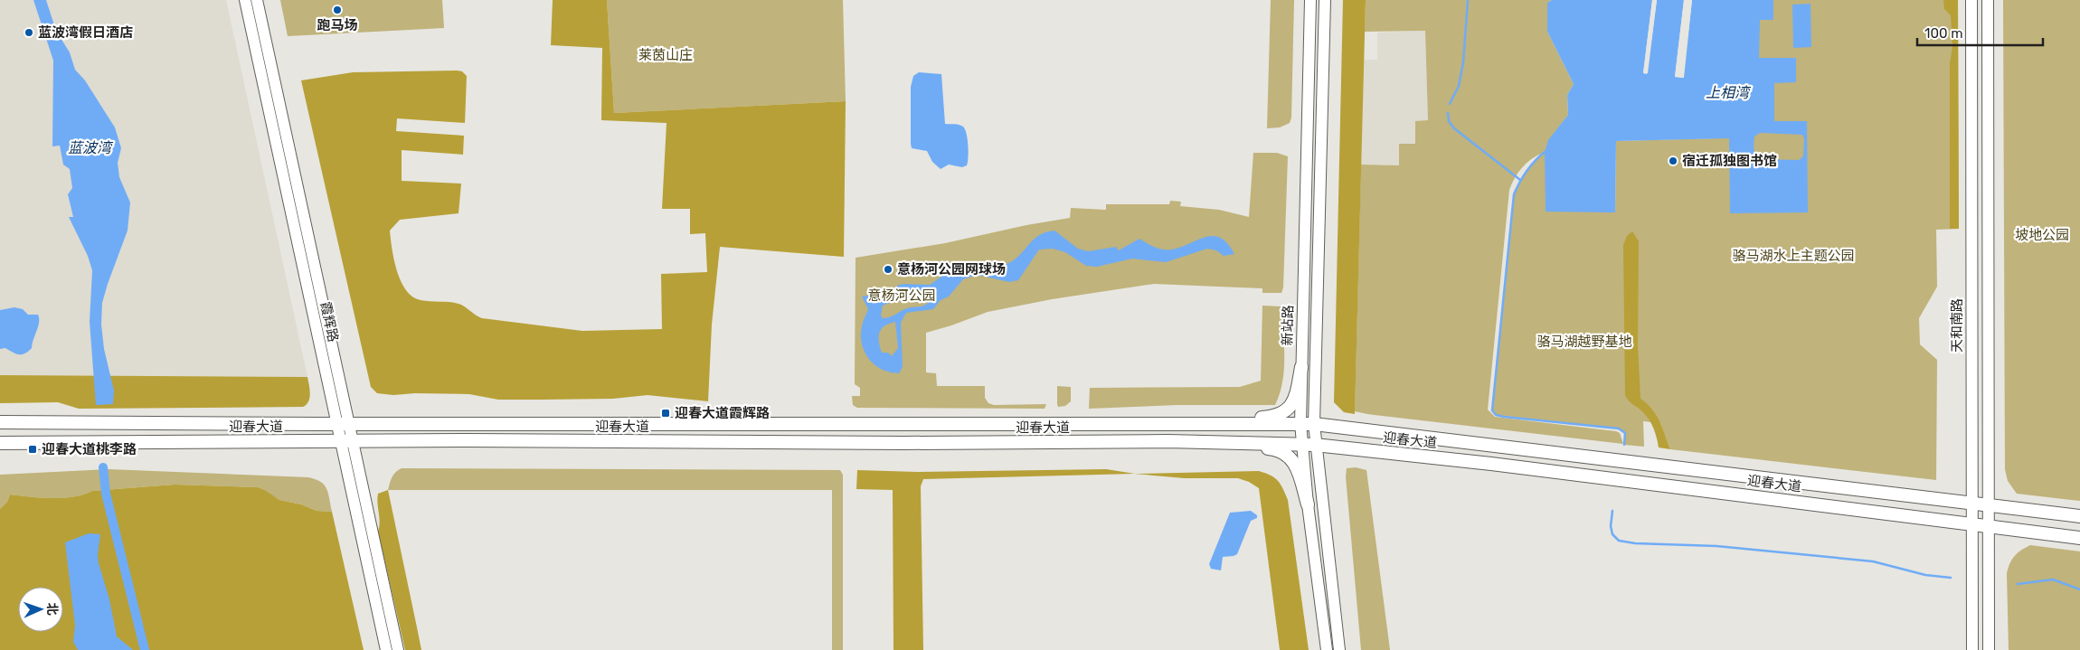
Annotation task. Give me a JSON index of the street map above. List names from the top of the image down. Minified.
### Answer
{"streets":{"main road":["迎春大道"],"street":["霞辉路","新站路","天和南路"]},"crossings":[["霞辉路","迎春大道"],["新站路","迎春大道"],["天和南路","迎春大道"]],"water":["上相湾","蓝波湾"],"parks":["莱茵山庄","坡地公园","骆马湖水上主题公园","意杨河公园","骆马湖越野基地"],"places":{"other":["跑马场","蓝波湾假日酒店","宿迁孤独图书馆","意杨河公园网球场"],"transit":["迎春大道霞辉路","迎春大道桃李路"]},"scale_bar":"100 m","north":"right"}
